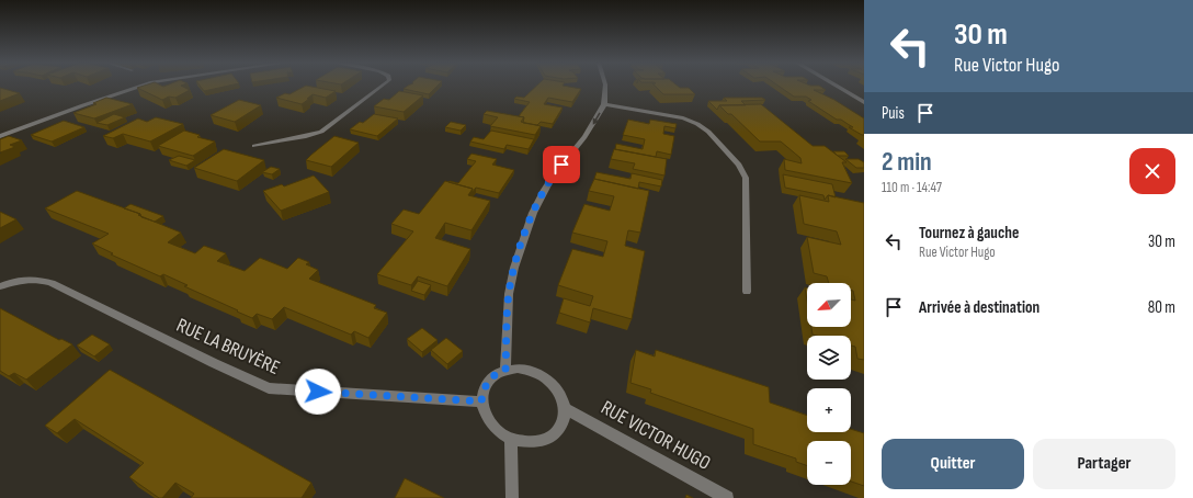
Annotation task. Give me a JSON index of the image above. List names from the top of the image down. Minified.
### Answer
{"streets":{"street":["RUE LA BRUYÈRE","RUE VICTOR HUGO"]},"crossings":[["RUE LA BRUYÈRE","RUE VICTOR HUGO"]],"north":"bottom left","page":{"turn":["30 m","Rue Victor Hugo"],"then":"Puis","heading":["2 min","110 m · 14:47"],"list":[{"name":"Tournez à gauche","note":"Rue Victor Hugo","value":"30 m"},{"name":"Arrivée à destination","value":"80 m"}],"map_buttons":["+","−"],"buttons":["Quitter","Partager"]}}
